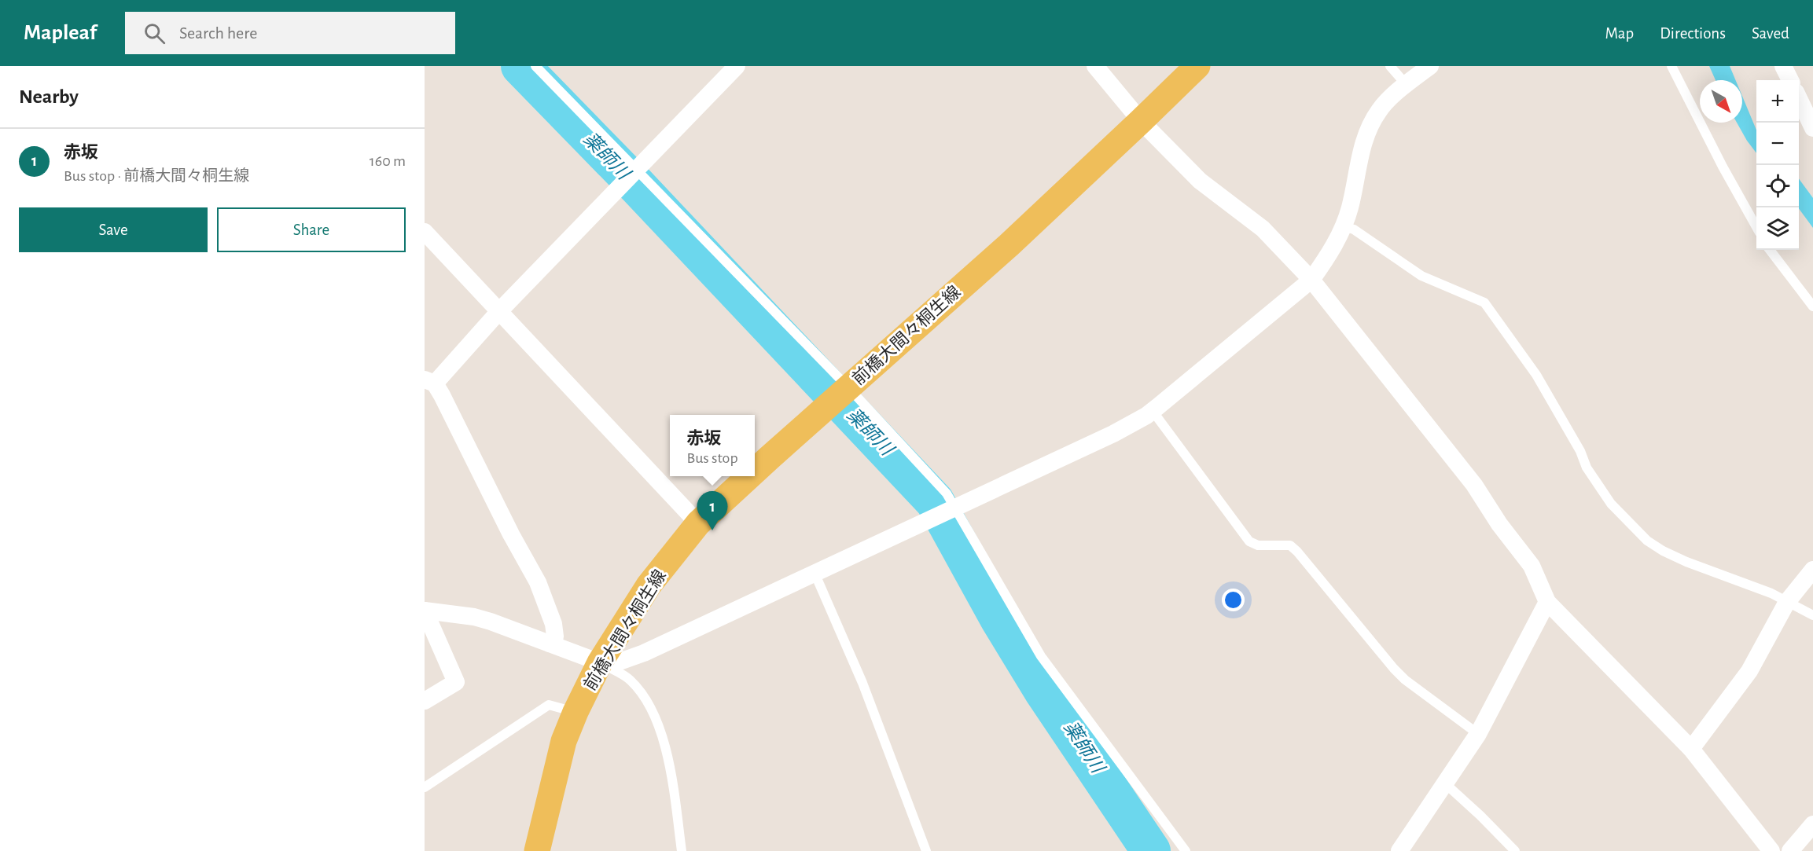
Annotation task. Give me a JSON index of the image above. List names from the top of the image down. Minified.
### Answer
{"streets":{"main road":["前橋大間々桐生線"]},"water":["薬師川"],"north":"bottom right","page":{"header":"Mapleaf","search":"Search here","nav":["Map","Directions","Saved"],"heading":"Nearby","map_buttons":["+","−"],"list":[{"mark":"1","name":"赤坂","note":"Bus stop · 前橋大間々桐生線","value":"160 m"}],"buttons":["Save","Share"],"popup":["赤坂","Bus stop"],"pins":"1"}}
